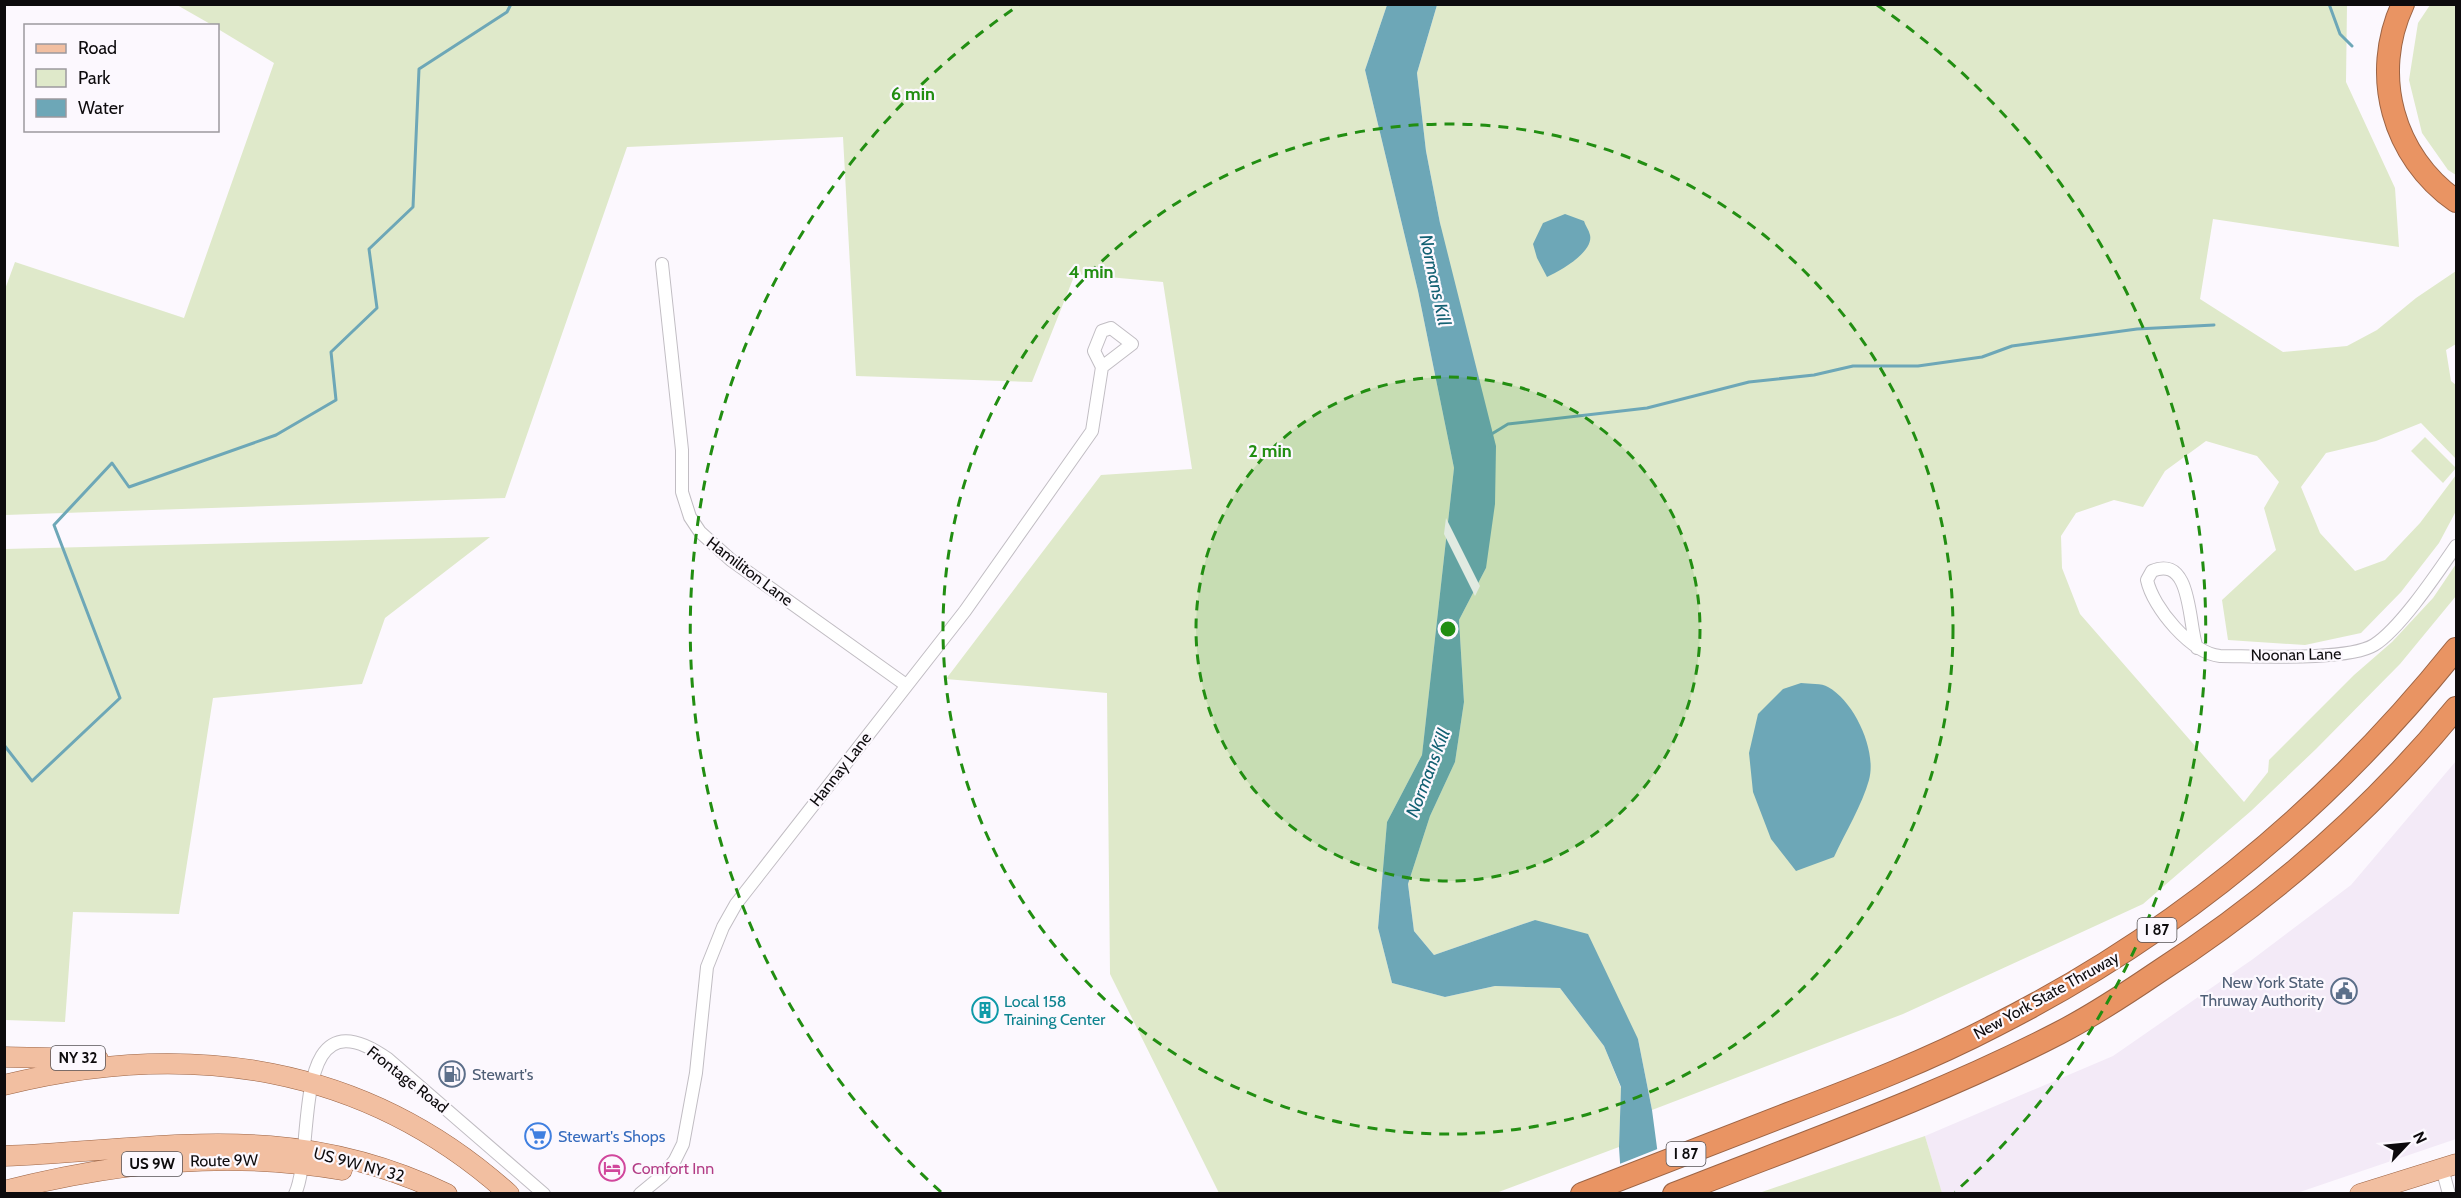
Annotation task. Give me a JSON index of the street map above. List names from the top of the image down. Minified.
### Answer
{"streets":{"highway":["I 87","New York State Thruway"],"main road":["NY 32","Route 9W","US 9W","US 9W NY 32"],"street":["Hamiliton Lane","Noonan Lane","Hannay Lane","Frontage Road"]},"crossings":[["Hamiliton Lane","Hannay Lane"],["Frontage Road","Route 9W"],["Frontage Road","US 9W"],["Frontage Road","US 9W NY 32"],["Route 9W","US 9W"],["Route 9W","US 9W NY 32"],["US 9W","US 9W NY 32"]],"water":["Normans Kill"],"places":{"public building":["New York State Thruway Authority"],"building":["Local 158 Training Center"],"fuel station":["Stewart's"],"supermarket":["Stewart's Shops"],"hotel":["Comfort Inn"]},"legend":["Road","Park","Water"],"north":"top right","rings":["6 min","4 min","2 min"]}
